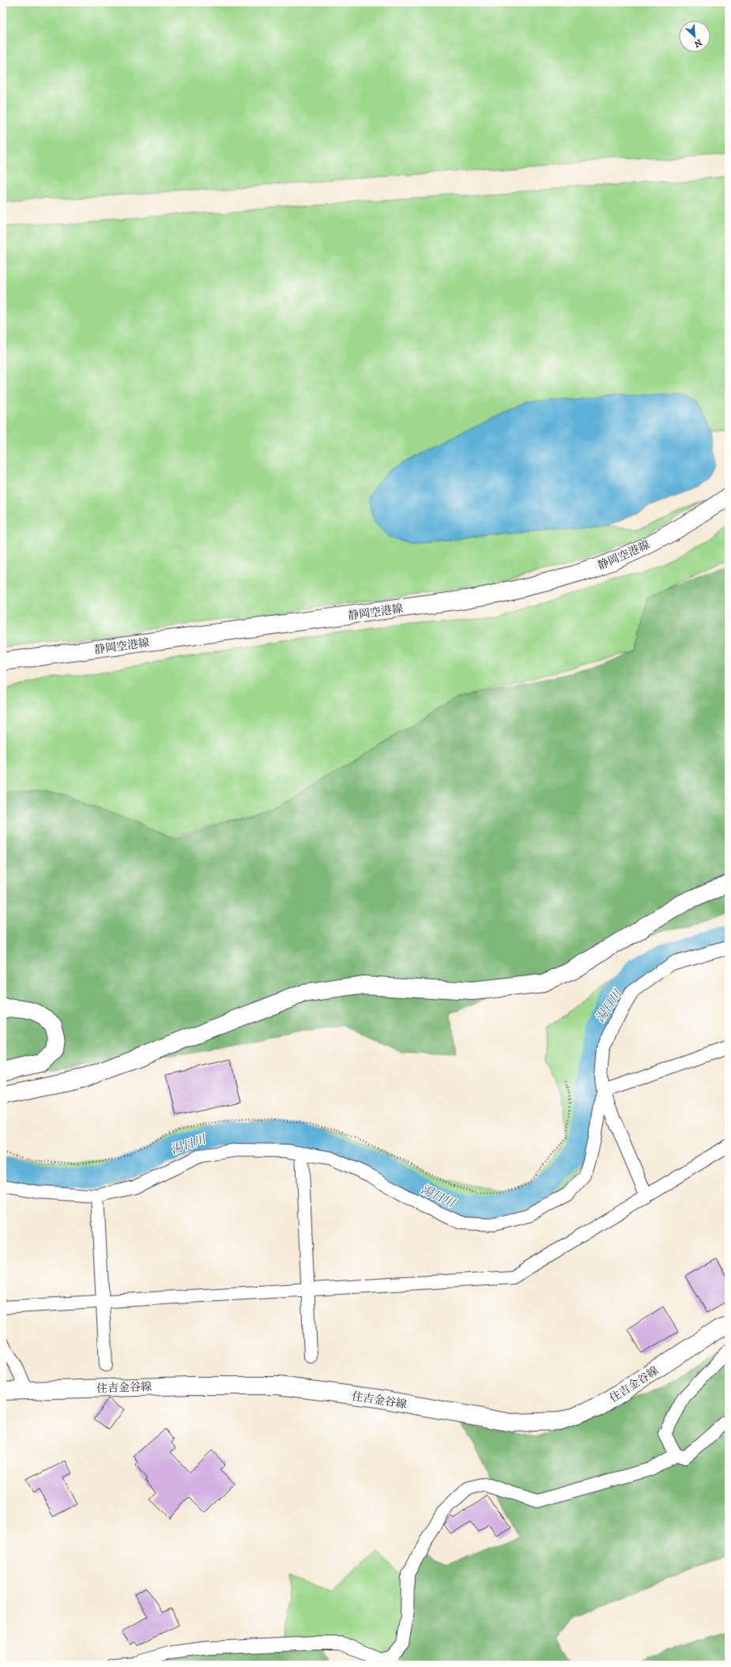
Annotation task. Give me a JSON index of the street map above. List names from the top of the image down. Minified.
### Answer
{"streets":{"main road":["静岡空港線","住吉金谷線"]},"water":["湯日川"],"north":"bottom right"}
